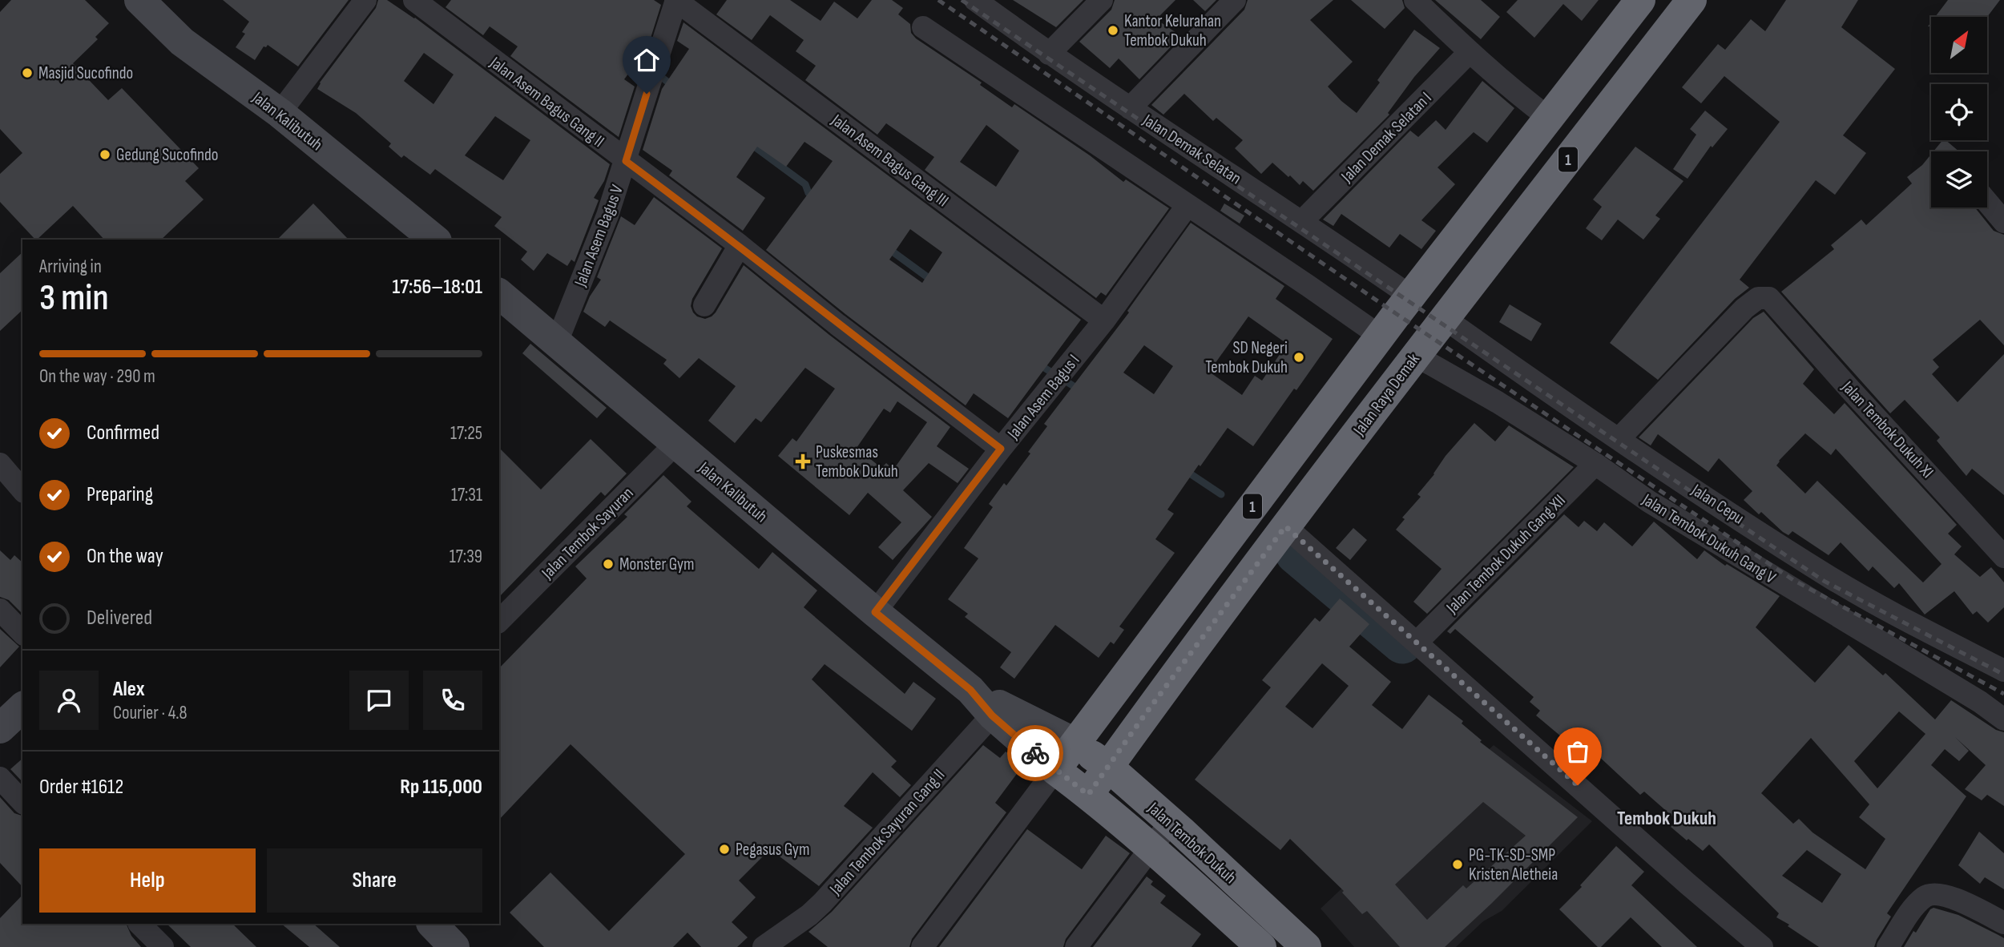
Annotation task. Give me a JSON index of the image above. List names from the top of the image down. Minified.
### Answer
{"streets":{"highway":["1","Jalan Raya Demak","Jalan Tembok Dukuh"],"street":["Jalan Asem Bagus Gang II","Jalan Kalibutuh","Jalan Demak Selatan I","Jalan Demak Selatan","Jalan Asem Bagus Gang III","Jalan Asem Bagus V","Jalan Asem Bagus I","Jalan Tembok Dukuh XI","Jalan Cepu","Jalan Tembok Sayuran","Jalan Tembok Dukuh Gang V","Jalan Tembok Dukuh Gang XII","Jalan Tembok Sayuran Gang II"]},"crossings":[["Jalan Asem Bagus Gang II","Jalan Asem Bagus V"],["Jalan Asem Bagus Gang II","Jalan Asem Bagus I"],["Jalan Kalibutuh","1"],["Jalan Kalibutuh","Jalan Asem Bagus V"],["Jalan Kalibutuh","Jalan Asem Bagus I"],["Jalan Kalibutuh","Jalan Tembok Sayuran"],["Jalan Kalibutuh","Jalan Tembok Sayuran Gang II"],["Jalan Kalibutuh","Jalan Tembok Dukuh"],["Jalan Demak Selatan I","Jalan Demak Selatan"],["Jalan Demak Selatan","1"],["1","Jalan Tembok Dukuh"],["Jalan Asem Bagus Gang III","Jalan Asem Bagus V"],["Jalan Asem Bagus Gang III","Jalan Asem Bagus I"],["Jalan Raya Demak","Jalan Cepu"],["Jalan Raya Demak","Jalan Tembok Dukuh Gang V"],["Jalan Raya Demak","Jalan Tembok Dukuh"],["Jalan Tembok Dukuh XI","Jalan Cepu"],["Jalan Tembok Dukuh Gang V","Jalan Tembok Dukuh Gang XII"]],"districts":["Tembok Dukuh"],"places":{"other":["Kantor Kelurahan Tembok Dukuh","Masjid Sucofindo","Gedung Sucofindo","SD Negeri Tembok Dukuh","Monster Gym","Pegasus Gym","PG-TK-SD-SMP Kristen Aletheia"],"health":["Puskesmas Tembok Dukuh"]},"north":"top right","page":{"heading":["3 min","Arriving in","17:56–18:01"],"panel":["Alex","Courier · 4.8","Order #1612","Rp 115,000"],"bar":"On the way · 290 m","list":[["Confirmed","17:25"],["Preparing","17:31"],["On the way","17:39"],"Delivered"],"buttons":["Help","Share"]}}
